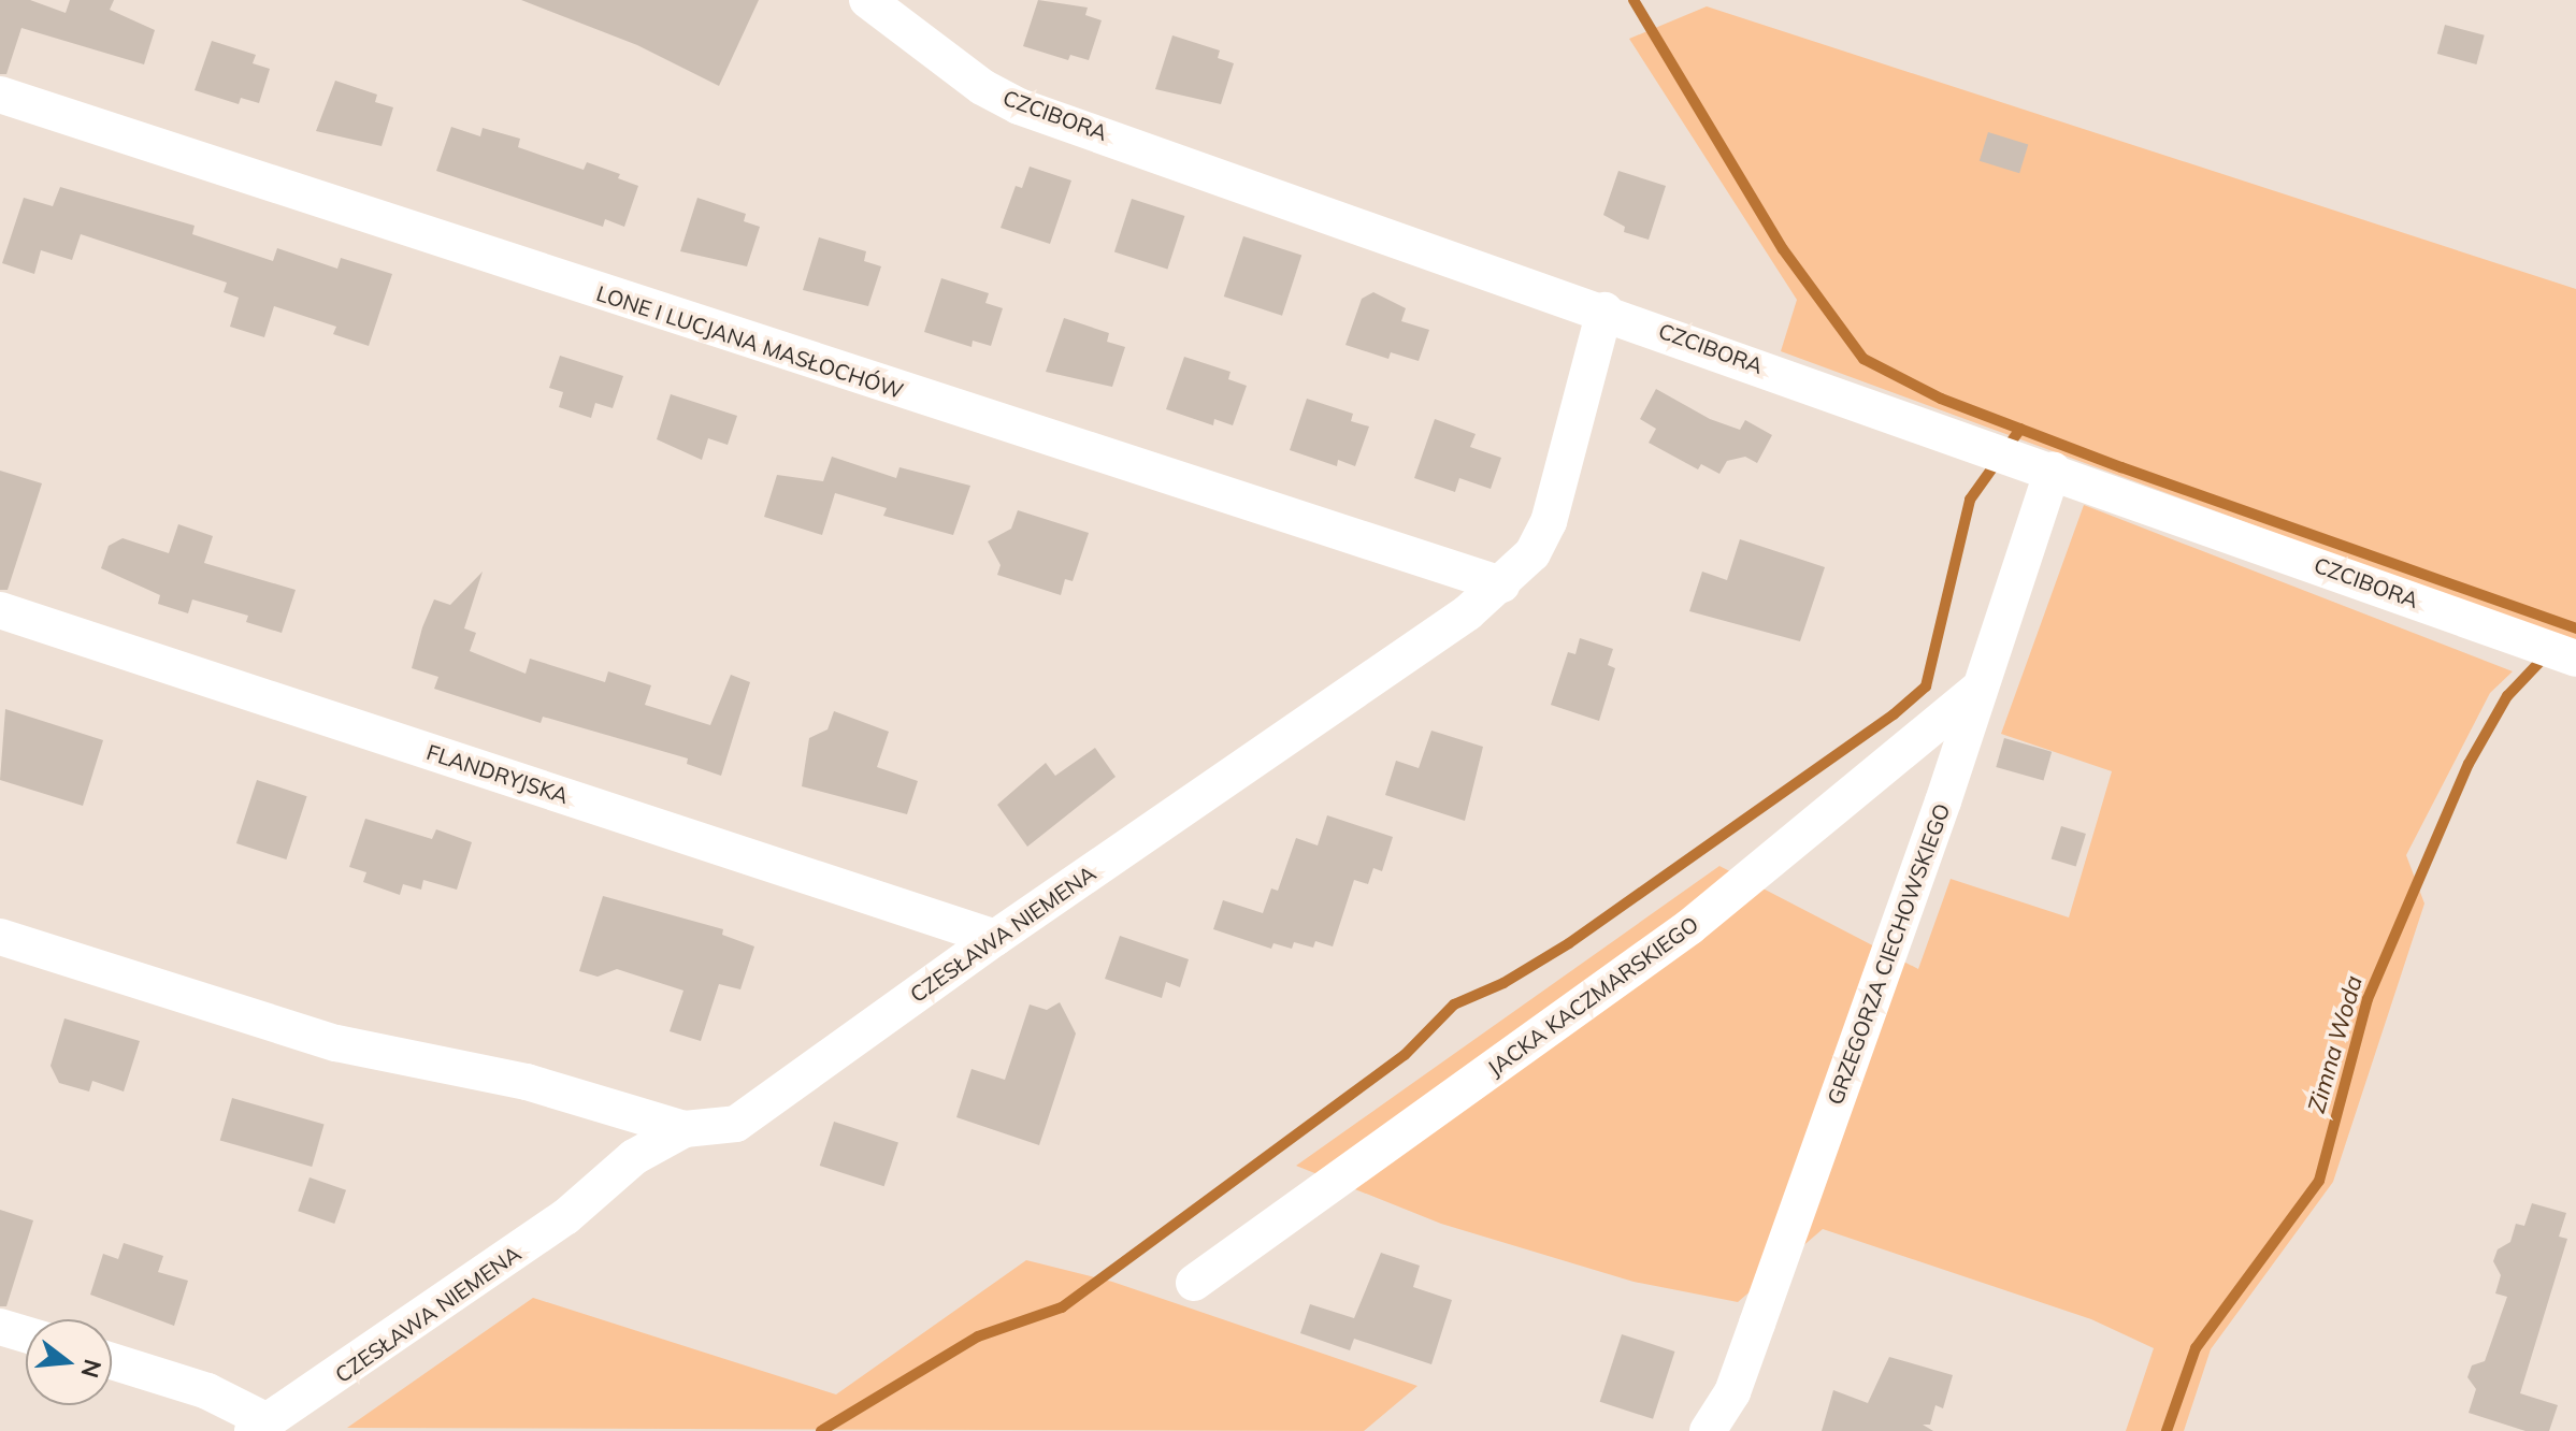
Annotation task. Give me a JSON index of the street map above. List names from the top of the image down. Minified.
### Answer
{"streets":{"street":["CZCIBORA","LONE I LUCJANA MASŁOCHÓW","FLANDRYJSKA","CZESŁAWA NIEMENA","GRZEGORZA CIECHOWSKIEGO","JACKA KACZMARSKIEGO"]},"crossings":[["CZCIBORA","CZESŁAWA NIEMENA"],["CZCIBORA","GRZEGORZA CIECHOWSKIEGO"],["LONE I LUCJANA MASŁOCHÓW","CZESŁAWA NIEMENA"],["FLANDRYJSKA","CZESŁAWA NIEMENA"],["GRZEGORZA CIECHOWSKIEGO","JACKA KACZMARSKIEGO"]],"water":["Zimna Woda"],"north":"right"}
